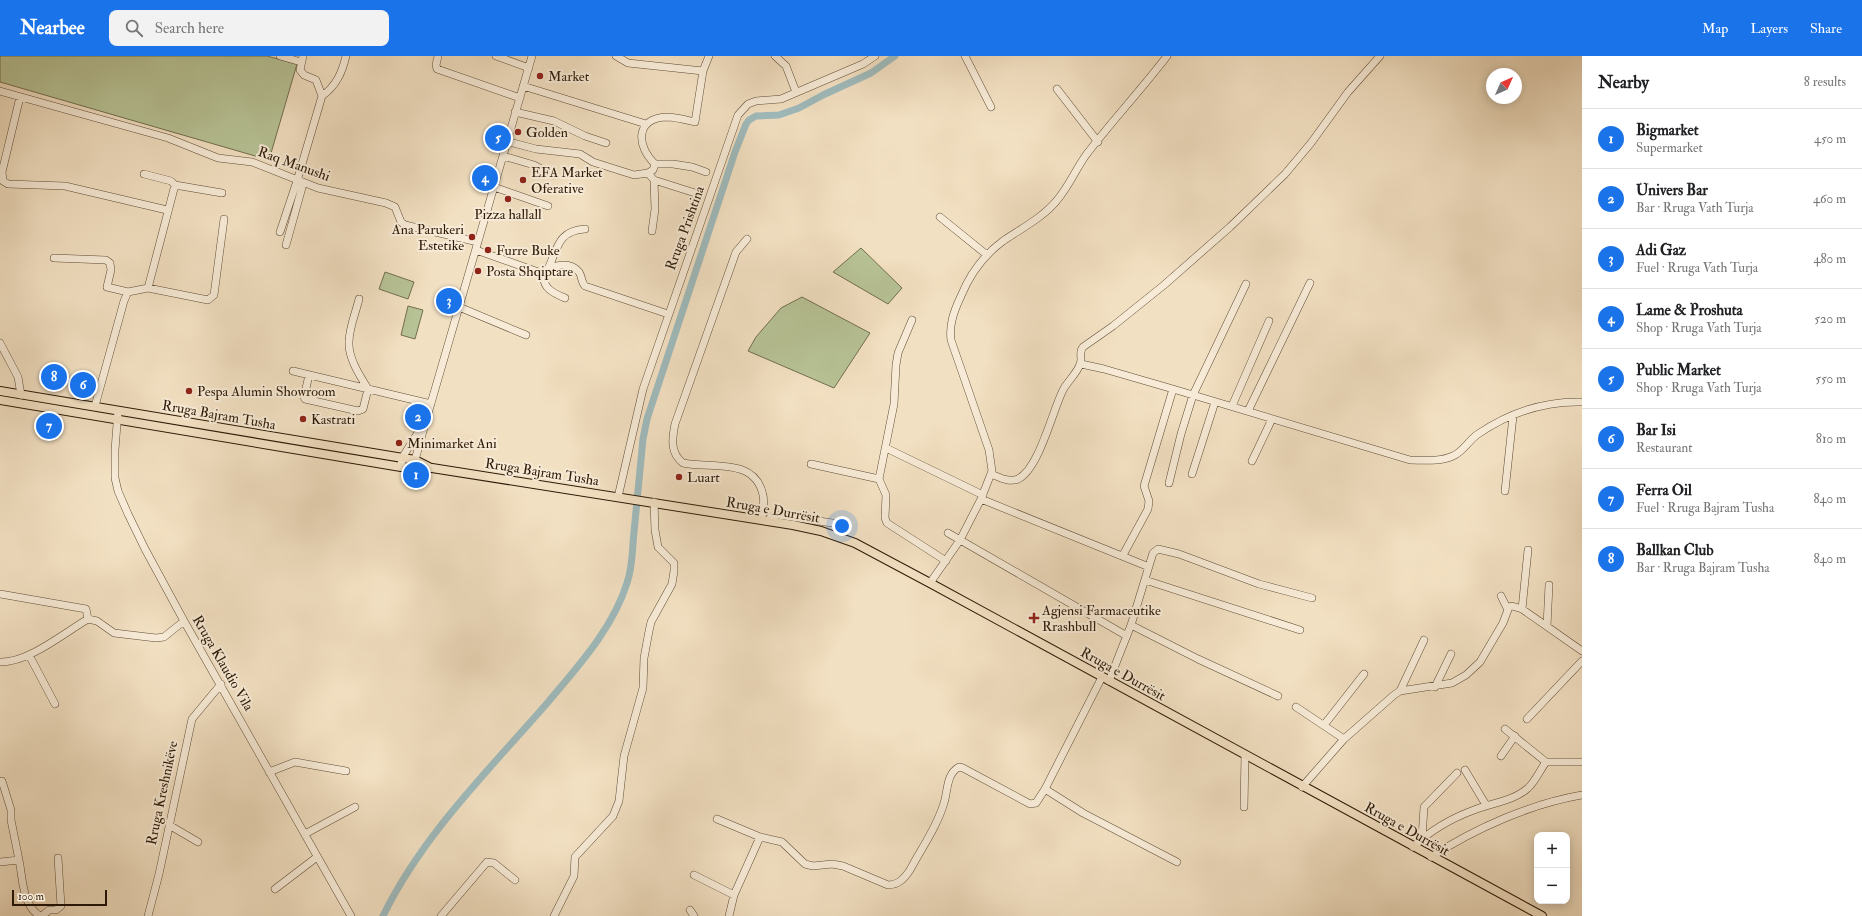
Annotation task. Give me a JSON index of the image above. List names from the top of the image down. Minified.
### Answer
{"streets":{"main road":["Rruga Bajram Tusha","Rruga e Durrësit"],"street":["Raq Manushi","Rruga Prishtina","Rruga Klaudio Vila","Rruga Kreshnikëve"]},"crossings":[["Rruga Prishtina","Rruga Bajram Tusha"],["Rruga Prishtina","Rruga e Durrësit"],["Rruga Bajram Tusha","Rruga e Durrësit"],["Rruga Bajram Tusha","Rruga Klaudio Vila"],["Rruga Klaudio Vila","Rruga Kreshnikëve"]],"places":{"other":["Market","Golden","EFA Market Oferative","Pizza hallall","Ana Parukeri Estetike","Furre Buke","Posta Shqiptare","Pespa Alumin Showroom","Kastrati","Minimarket Ani","Luart"],"health":["Agjensi Farmaceutike Rrashbull"]},"scale_bar":"100 m","north":"top right","page":{"header":"Nearbee","search":"Search here","nav":["Map","Layers","Share"],"heading":["Nearby","8 results"],"list":[{"mark":"1","name":"Bigmarket","note":"Supermarket","value":"450 m"},{"mark":"2","name":"Univers Bar","note":"Bar · Rruga Vath Turja","value":"460 m"},{"mark":"3","name":"Adi Gaz","note":"Fuel · Rruga Vath Turja","value":"480 m"},{"mark":"4","name":"Lame & Proshuta","note":"Shop · Rruga Vath Turja","value":"520 m"},{"mark":"5","name":"Public Market","note":"Shop · Rruga Vath Turja","value":"550 m"},{"mark":"6","name":"Bar Isi","note":"Restaurant","value":"810 m"},{"mark":"7","name":"Ferra Oil","note":"Fuel · Rruga Bajram Tusha","value":"840 m"},{"mark":"8","name":"Ballkan Club","note":"Bar · Rruga Bajram Tusha","value":"840 m"}],"pins":["5","4","3","8","6","2","7","1"],"map_buttons":["+","−"],"scale":"100 m"}}
